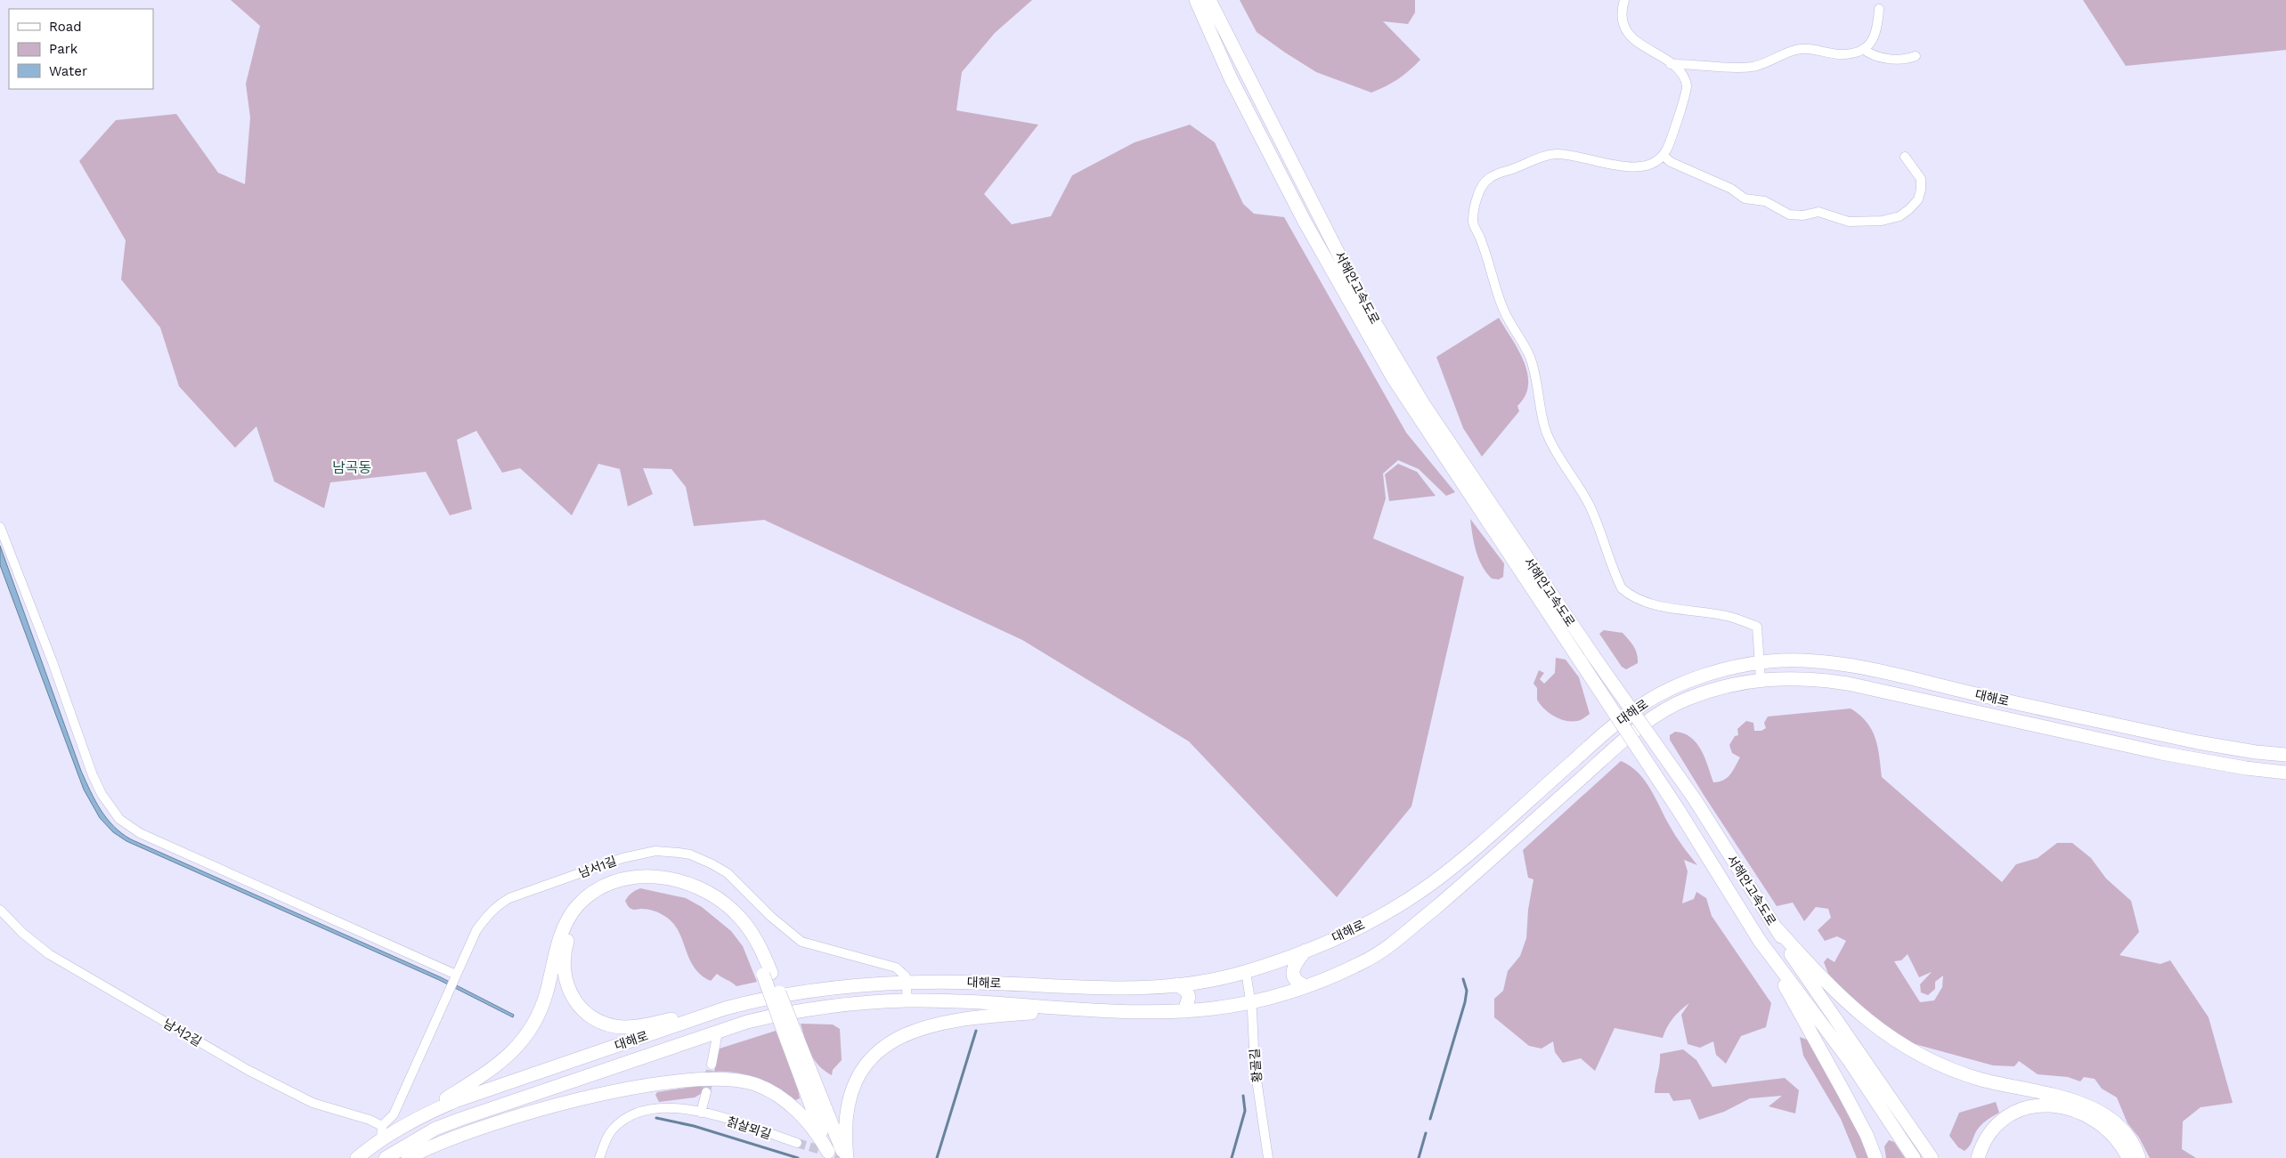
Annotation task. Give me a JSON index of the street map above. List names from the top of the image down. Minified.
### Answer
{"streets":{"highway":["서해안고속도로","대해로"],"street":["남서1길","남서2길","황골길","칡살뫼길"]},"crossings":[["대해로","남서1길"],["대해로","황골길"],["남서1길","남서2길"]],"districts":["남곡동"],"legend":["Road","Park","Water"]}
